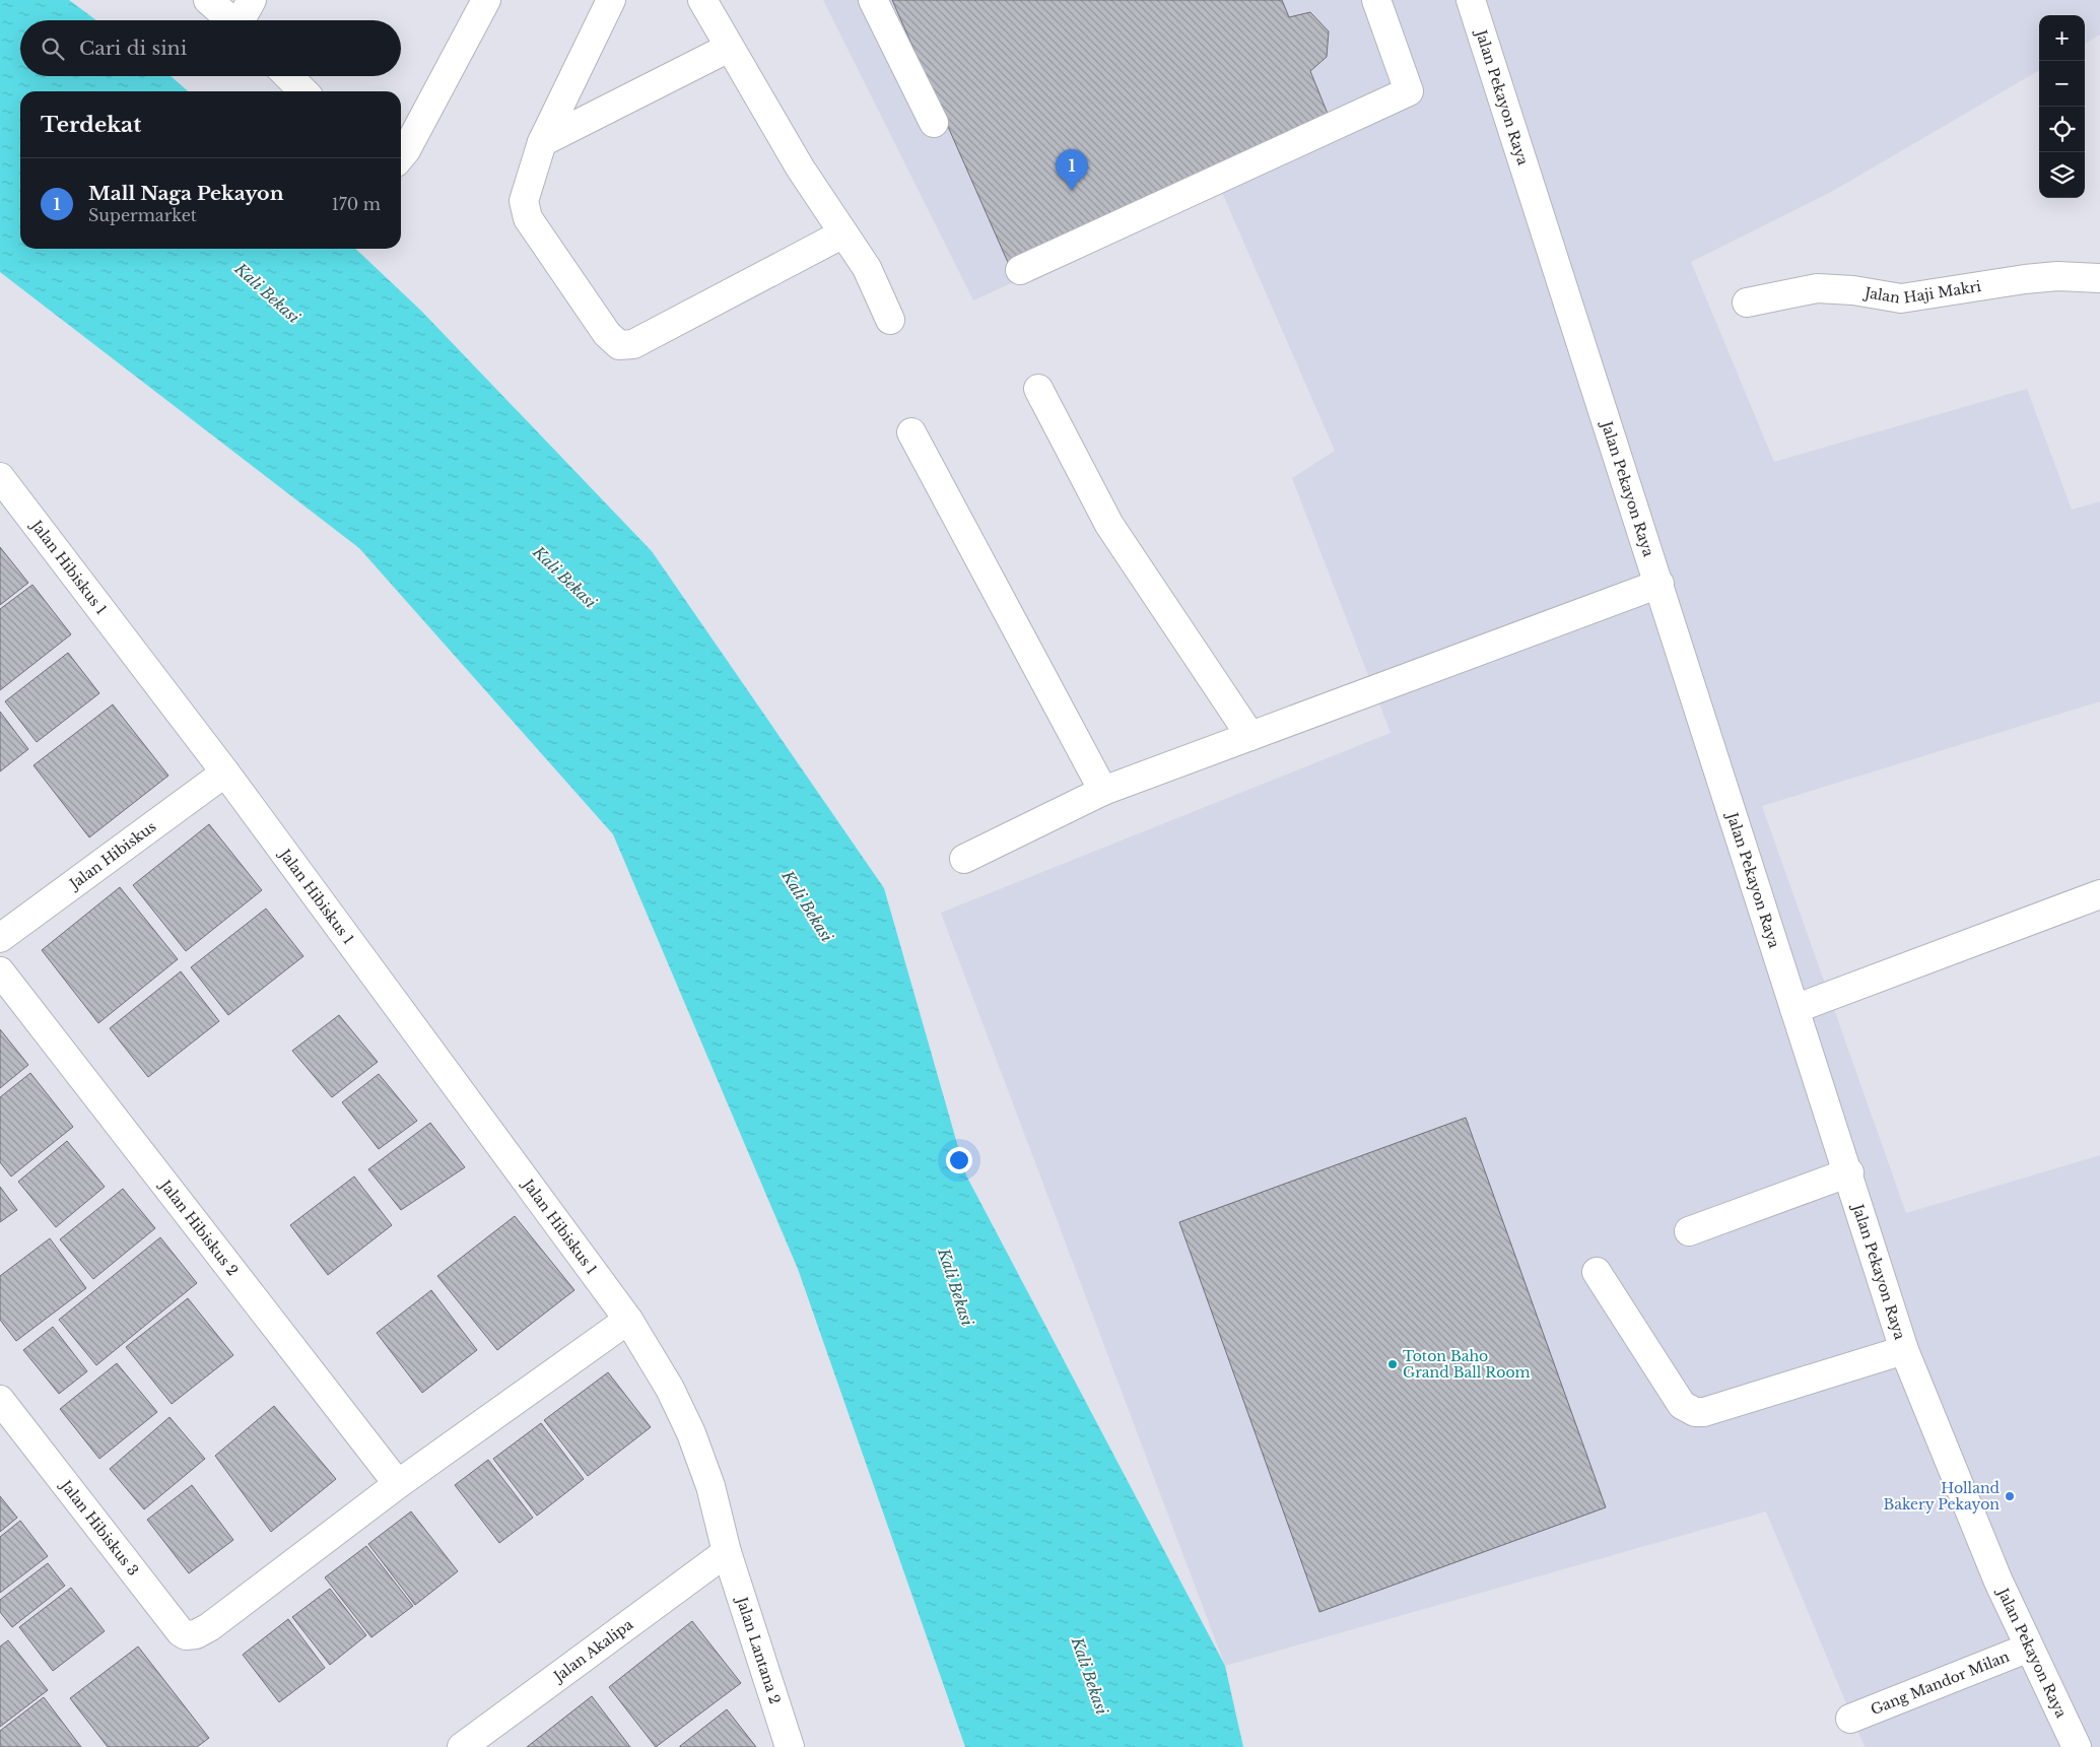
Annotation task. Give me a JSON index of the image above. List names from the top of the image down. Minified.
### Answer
{"streets":{"street":["Jalan Pekayon Raya","Jalan Haji Makri","Jalan Hibiskus 1","Jalan Hibiskus","Jalan Hibiskus 2","Jalan Hibiskus 3","Jalan Akalipa","Jalan Lantana 2","Gang Mandor Milan"]},"crossings":[["Jalan Pekayon Raya","Gang Mandor Milan"],["Jalan Hibiskus 1","Jalan Hibiskus"],["Jalan Hibiskus 1","Jalan Hibiskus 3"],["Jalan Hibiskus 1","Jalan Akalipa"],["Jalan Hibiskus 1","Jalan Lantana 2"],["Jalan Hibiskus 2","Jalan Hibiskus 3"],["Jalan Akalipa","Jalan Lantana 2"]],"water":["Kali Bekasi"],"places":["Toton Baho Grand Ball Room","Holland Bakery Pekayon"],"page":{"map_buttons":["+","−"],"search":"Cari di sini","heading":"Terdekat","pins":"1","list":[{"mark":"1","name":"Mall Naga Pekayon","note":"Supermarket","value":"170 m"}]}}
